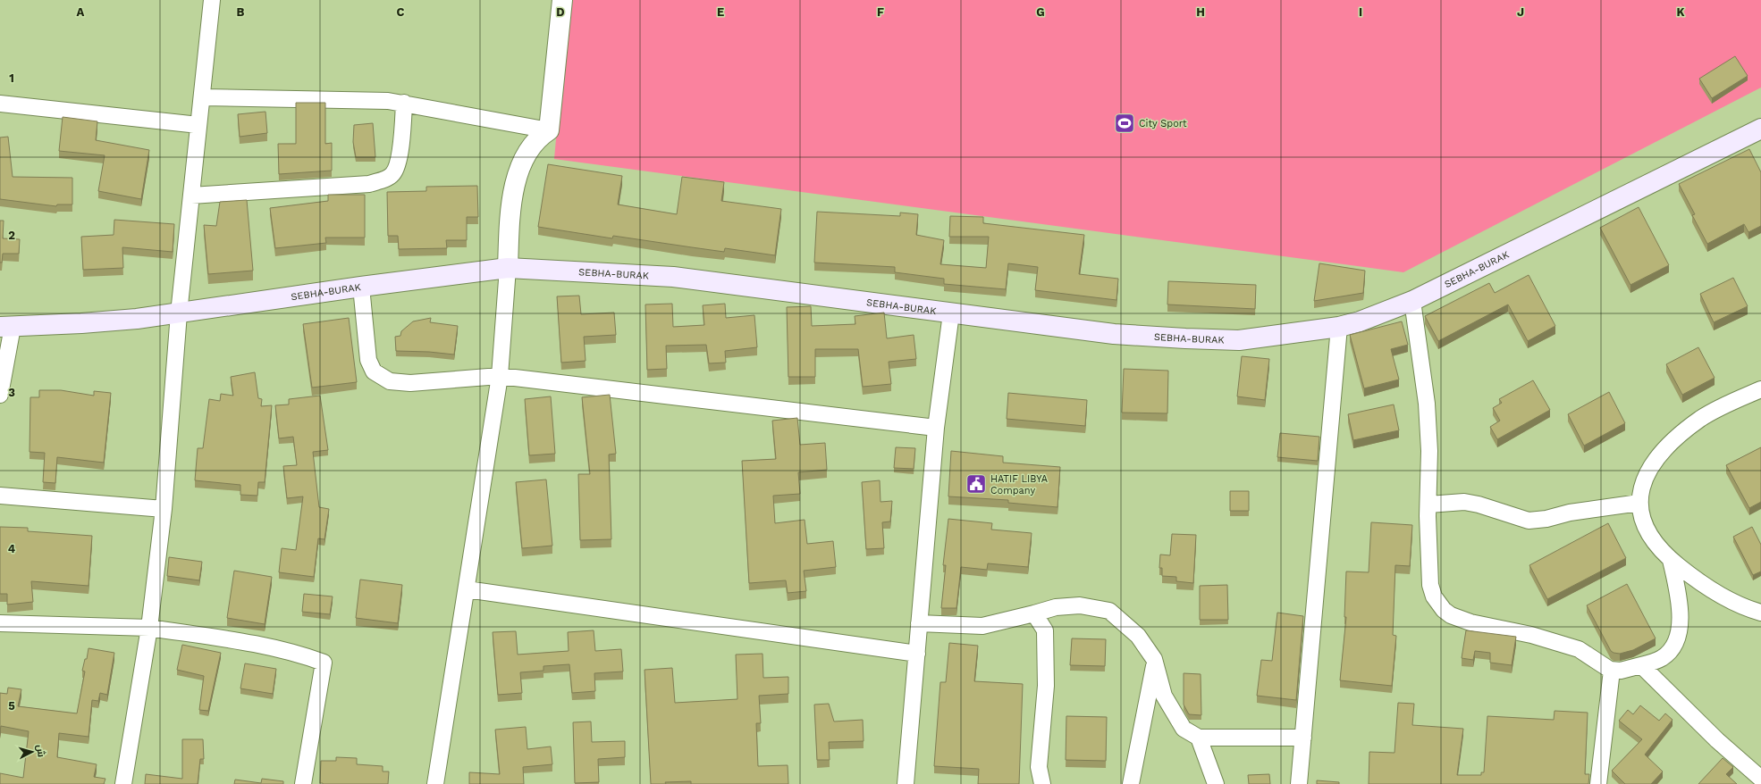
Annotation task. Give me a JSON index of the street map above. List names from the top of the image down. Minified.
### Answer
{"streets":{"main road":["SEBHA-BURAK"]},"places":{"sports":["City Sport"],"public building":["HATIF LIBYA Company"]},"north":"right","grid":{"columns":["A","B","C","D","E","F","G","H","I","J","K"],"rows":["1","2","3","4","5"]}}
